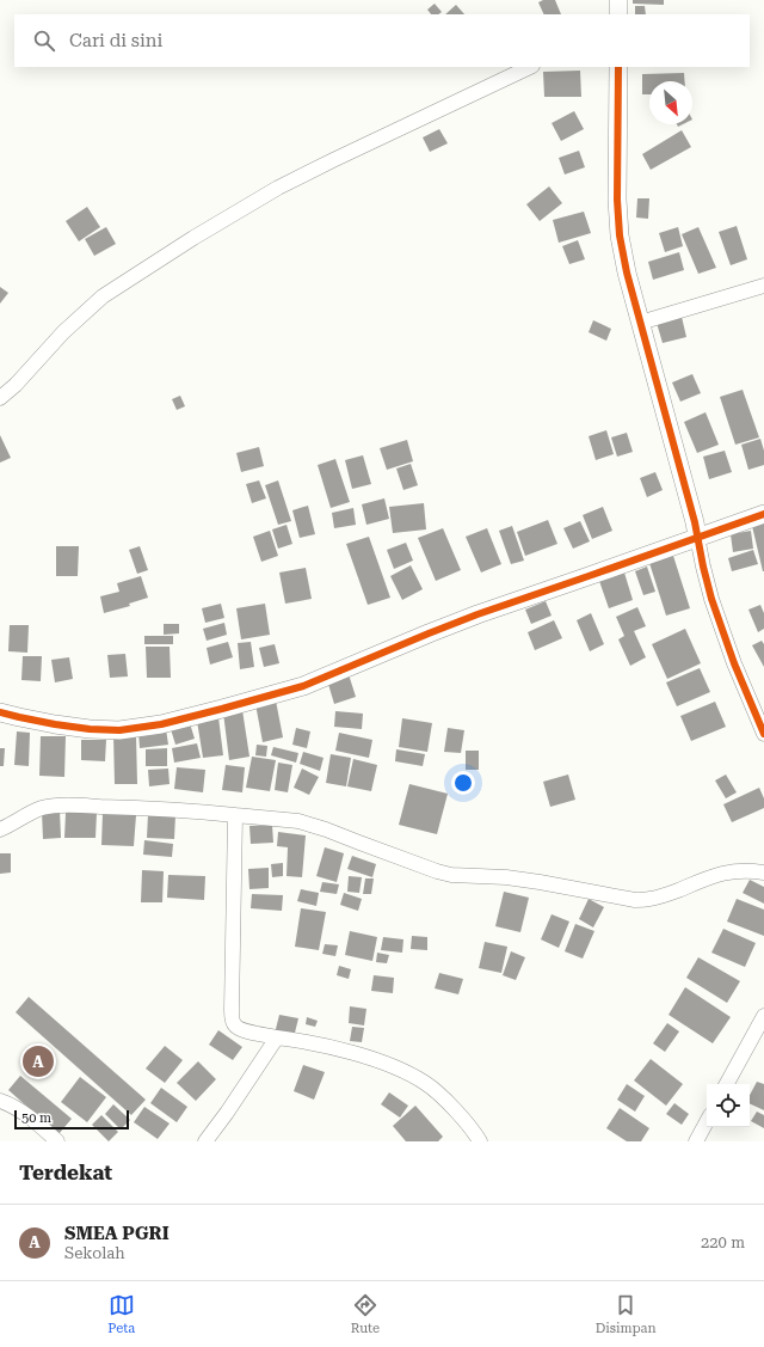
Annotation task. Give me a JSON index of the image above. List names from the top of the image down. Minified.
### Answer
{"scale_bar":"50 m","north":"bottom right","page":{"search":"Cari di sini","pins":"A","scale":"50 m","heading":"Terdekat","list":[{"mark":"A","name":"SMEA PGRI","note":"Sekolah","value":"220 m"}],"nav":["Peta","Rute","Disimpan"]}}
